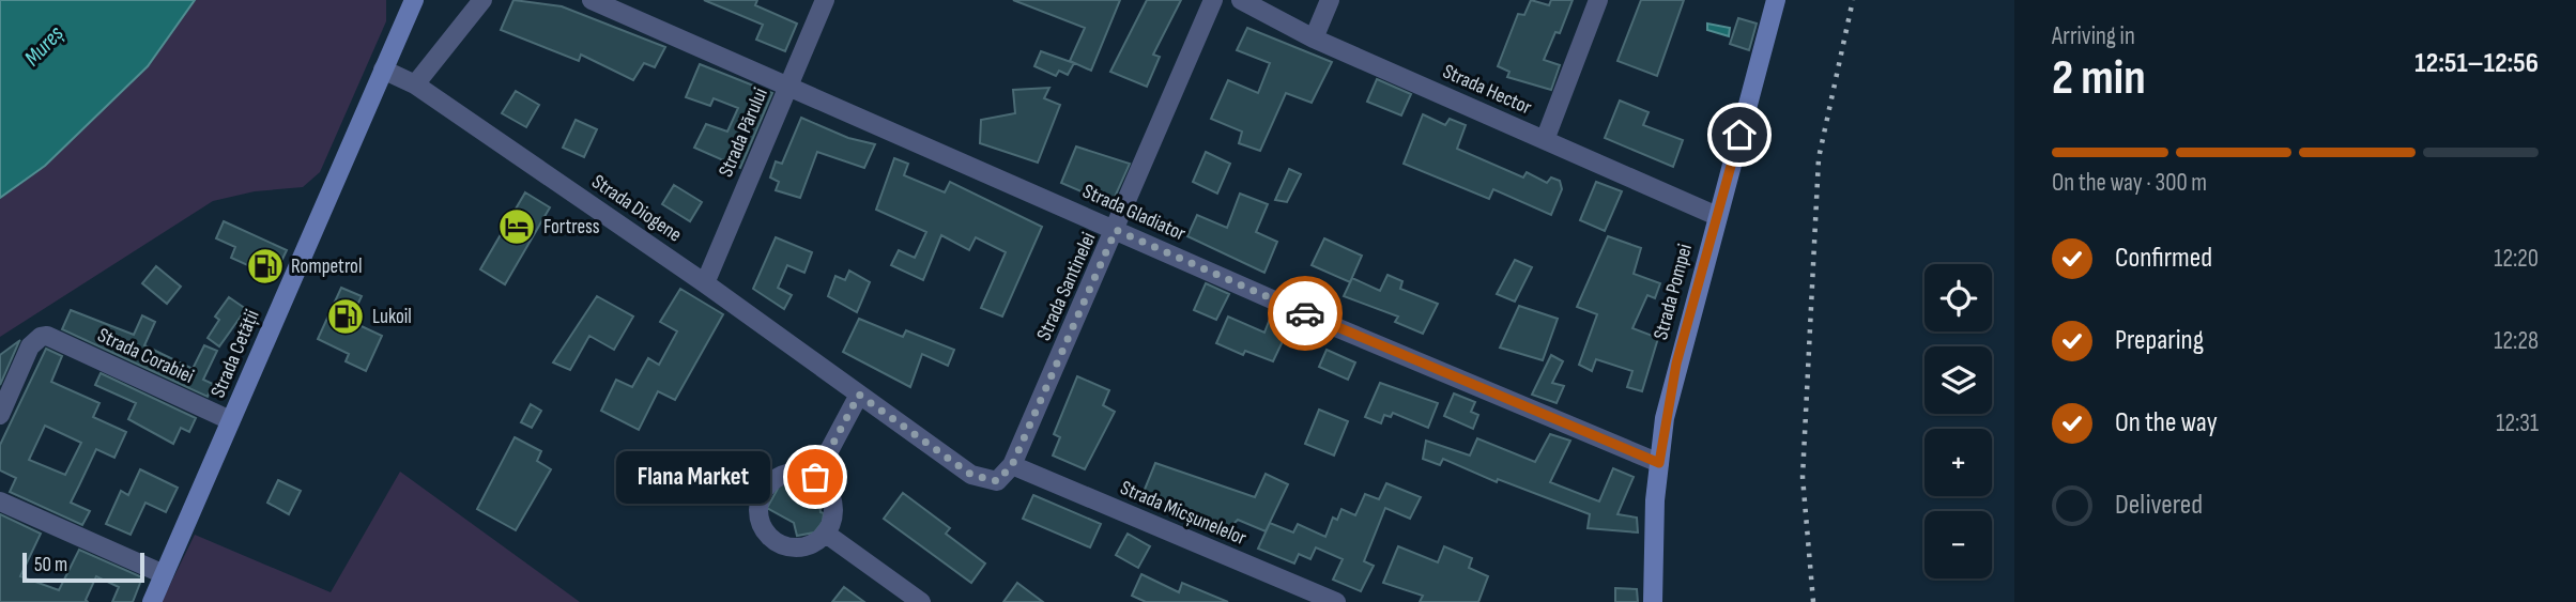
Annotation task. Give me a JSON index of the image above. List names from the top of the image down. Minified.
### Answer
{"streets":{"street":["Strada Hector","Strada Părului","Strada Diogene","Strada Gladiator","Strada Santinelei","Strada Pompei","Strada Cetății","Strada Corabiei","Strada Micșunelelor"]},"crossings":[["Strada Hector","Strada Pompei"],["Strada Părului","Strada Diogene"],["Strada Părului","Strada Gladiator"],["Strada Diogene","Strada Santinelei"],["Strada Diogene","Strada Cetății"],["Strada Diogene","Strada Micșunelelor"],["Strada Gladiator","Strada Santinelei"],["Strada Gladiator","Strada Pompei"],["Strada Santinelei","Strada Micșunelelor"],["Strada Cetății","Strada Corabiei"]],"water":["Mureș"],"places":{"hotel":["Fortress"],"fuel station":["Rompetrol","Lukoil"],"other":["Flana Market"]},"scale_bar":"50 m","page":{"heading":["2 min","Arriving in","12:51–12:56"],"bar":"On the way · 300 m","list":[["Confirmed","12:20"],["Preparing","12:28"],["On the way","12:31"],"Delivered"],"map_buttons":["+","−"],"bubble":"Flana Market","scale":"50 m"}}
